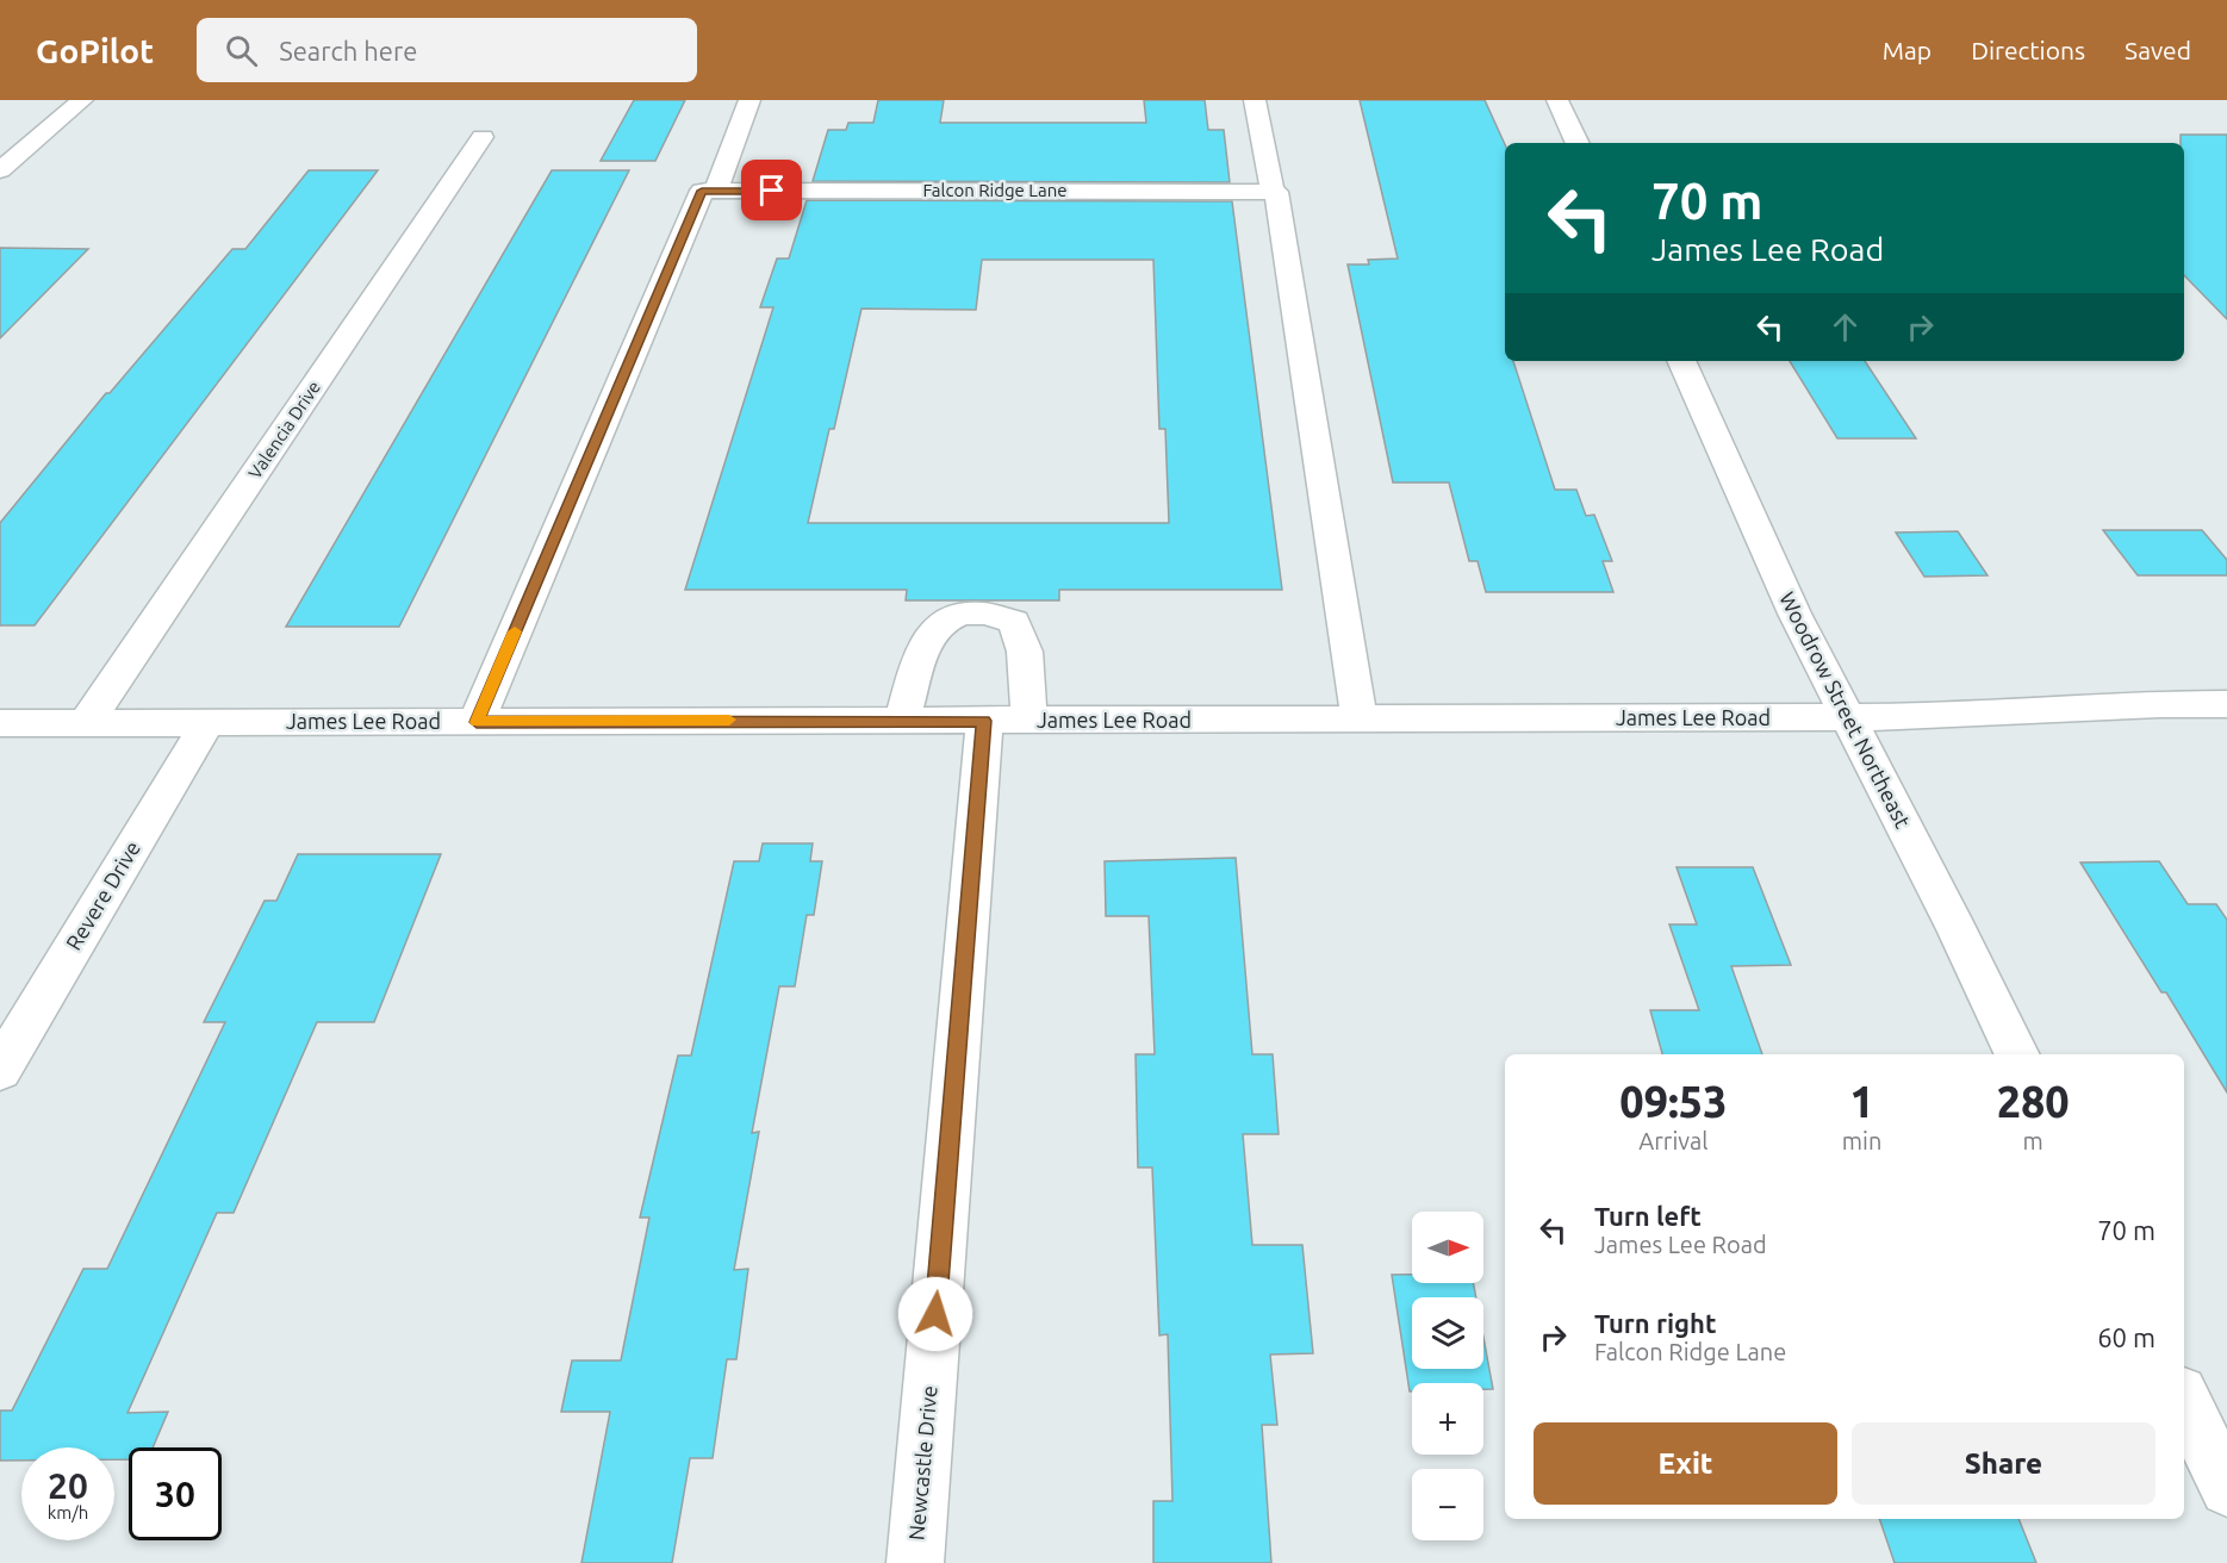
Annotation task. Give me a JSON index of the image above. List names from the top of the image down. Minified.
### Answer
{"streets":{"street":["Falcon Ridge Lane","Valencia Drive","Woodrow Street Northeast","James Lee Road","Revere Drive","Newcastle Drive"]},"crossings":[["Valencia Drive","James Lee Road"],["Woodrow Street Northeast","James Lee Road"],["James Lee Road","Revere Drive"],["James Lee Road","Newcastle Drive"]],"north":"right","page":{"header":"GoPilot","search":"Search here","nav":["Map","Directions","Saved"],"turn":["70 m","James Lee Road"],"eta":["09:53","Arrival","1","min","280","m"],"list":[{"name":"Turn left","note":"James Lee Road","value":"70 m"},{"name":"Turn right","note":"Falcon Ridge Lane","value":"60 m"}],"map_buttons":["+","−"],"buttons":["Exit","Share"],"speed":"20 km/h","limit":"30"}}
